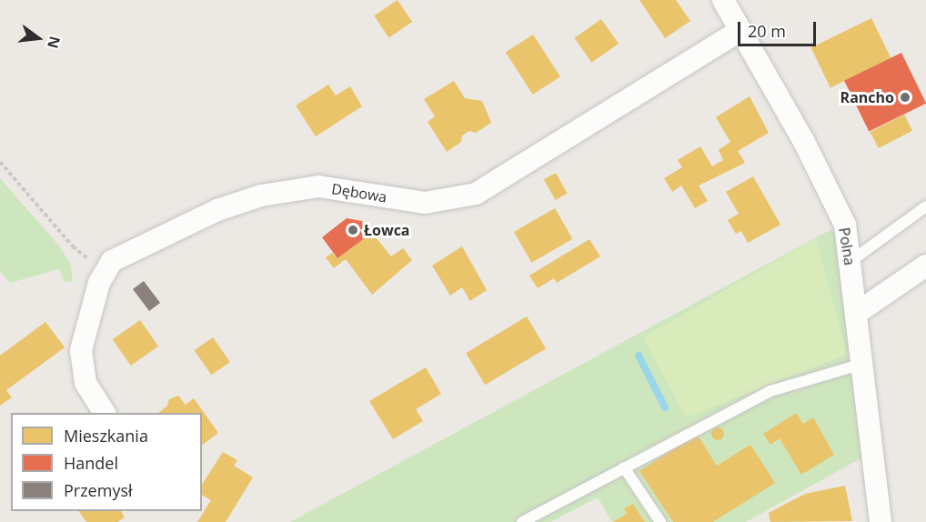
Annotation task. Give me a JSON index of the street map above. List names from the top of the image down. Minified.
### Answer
{"streets":{"street":["Dębowa","Polna"]},"crossings":[["Dębowa","Polna"]],"places":["Rancho","Łowca"],"legend":["Mieszkania","Handel","Przemysł"],"scale_bar":"20 m","north":"right"}
